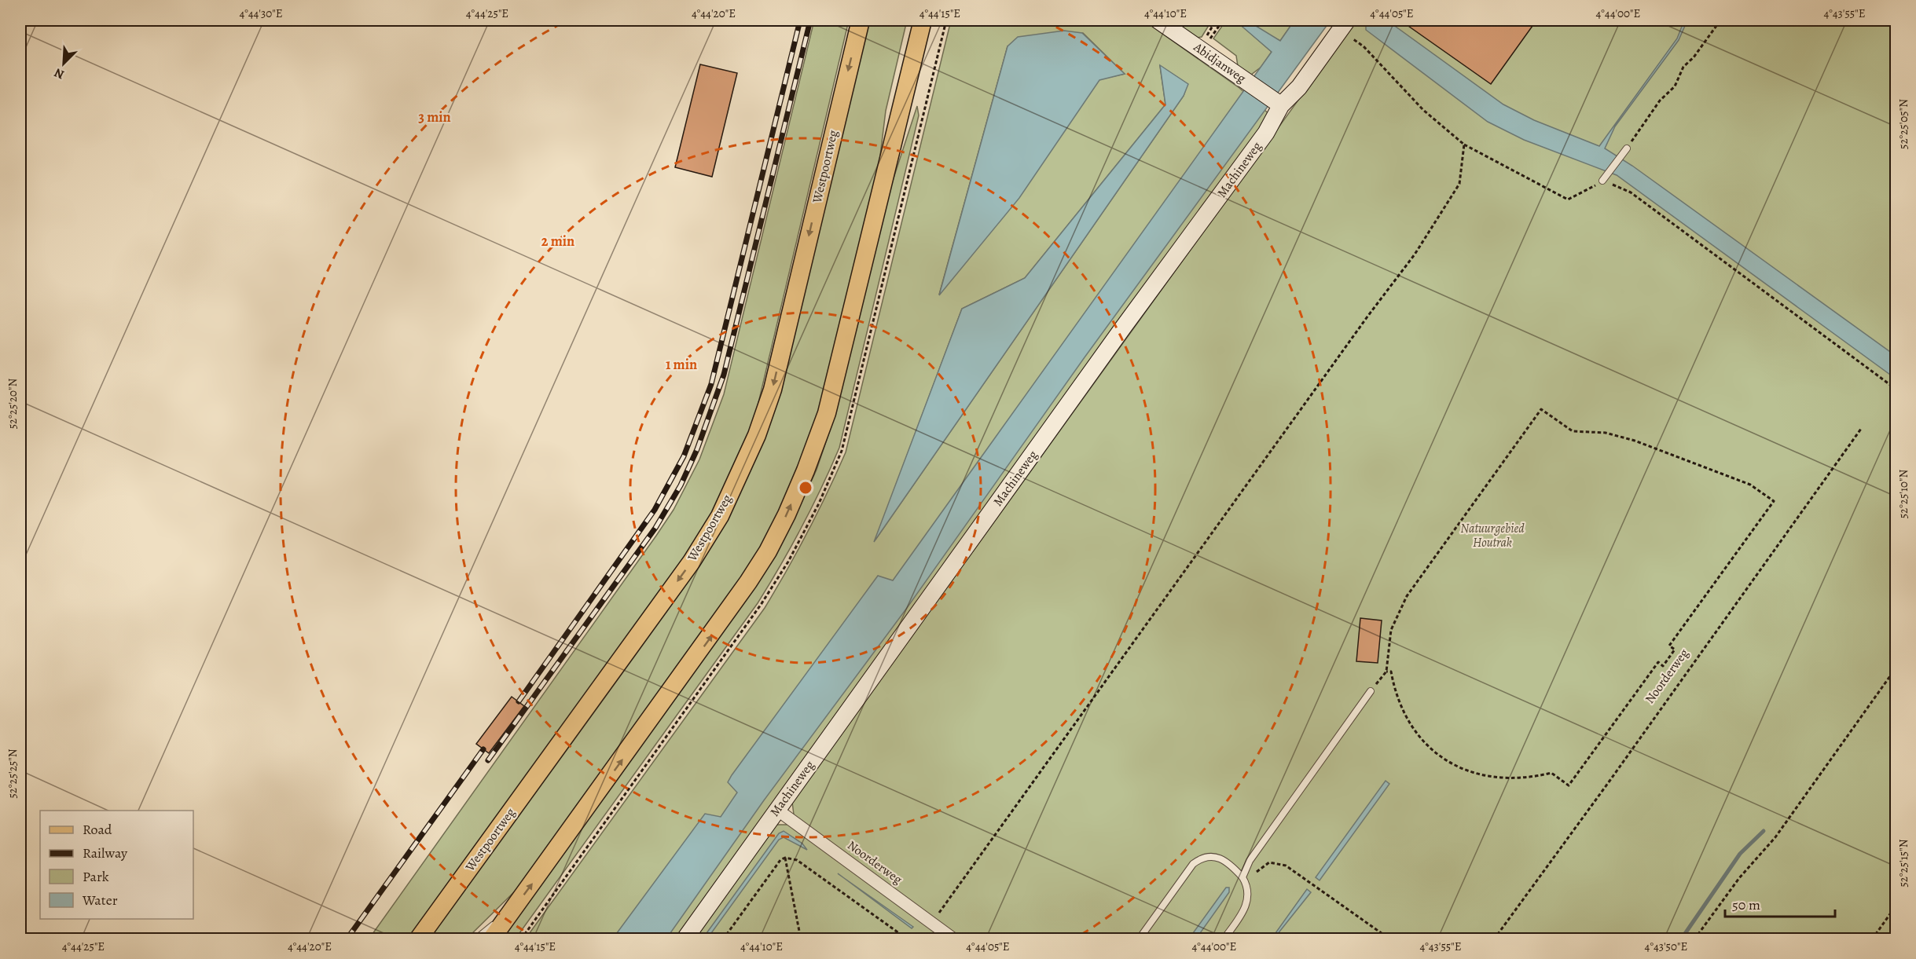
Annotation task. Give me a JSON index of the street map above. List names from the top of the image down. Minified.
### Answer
{"streets":{"main road":["Westpoortweg"],"street":["Abidjanweg","Machineweg","Noorderweg"]},"crossings":[["Abidjanweg","Machineweg"],["Machineweg","Noorderweg"]],"parks":["Natuurgebied Houtrak"],"legend":["Road","Railway","Park","Water"],"scale_bar":"50 m","north":"bottom left","coordinates":["4°44'30\"E","4°44'25\"E","4°44'20\"E","4°44'15\"E","4°44'10\"E","4°44'05\"E","4°44'00\"E","4°43'55\"E","52°25'05\"N","52°25'20\"N","52°25'10\"N","52°25'25\"N","52°25'15\"N","4°43'50\"E"],"rings":["3 min","2 min","1 min"]}
